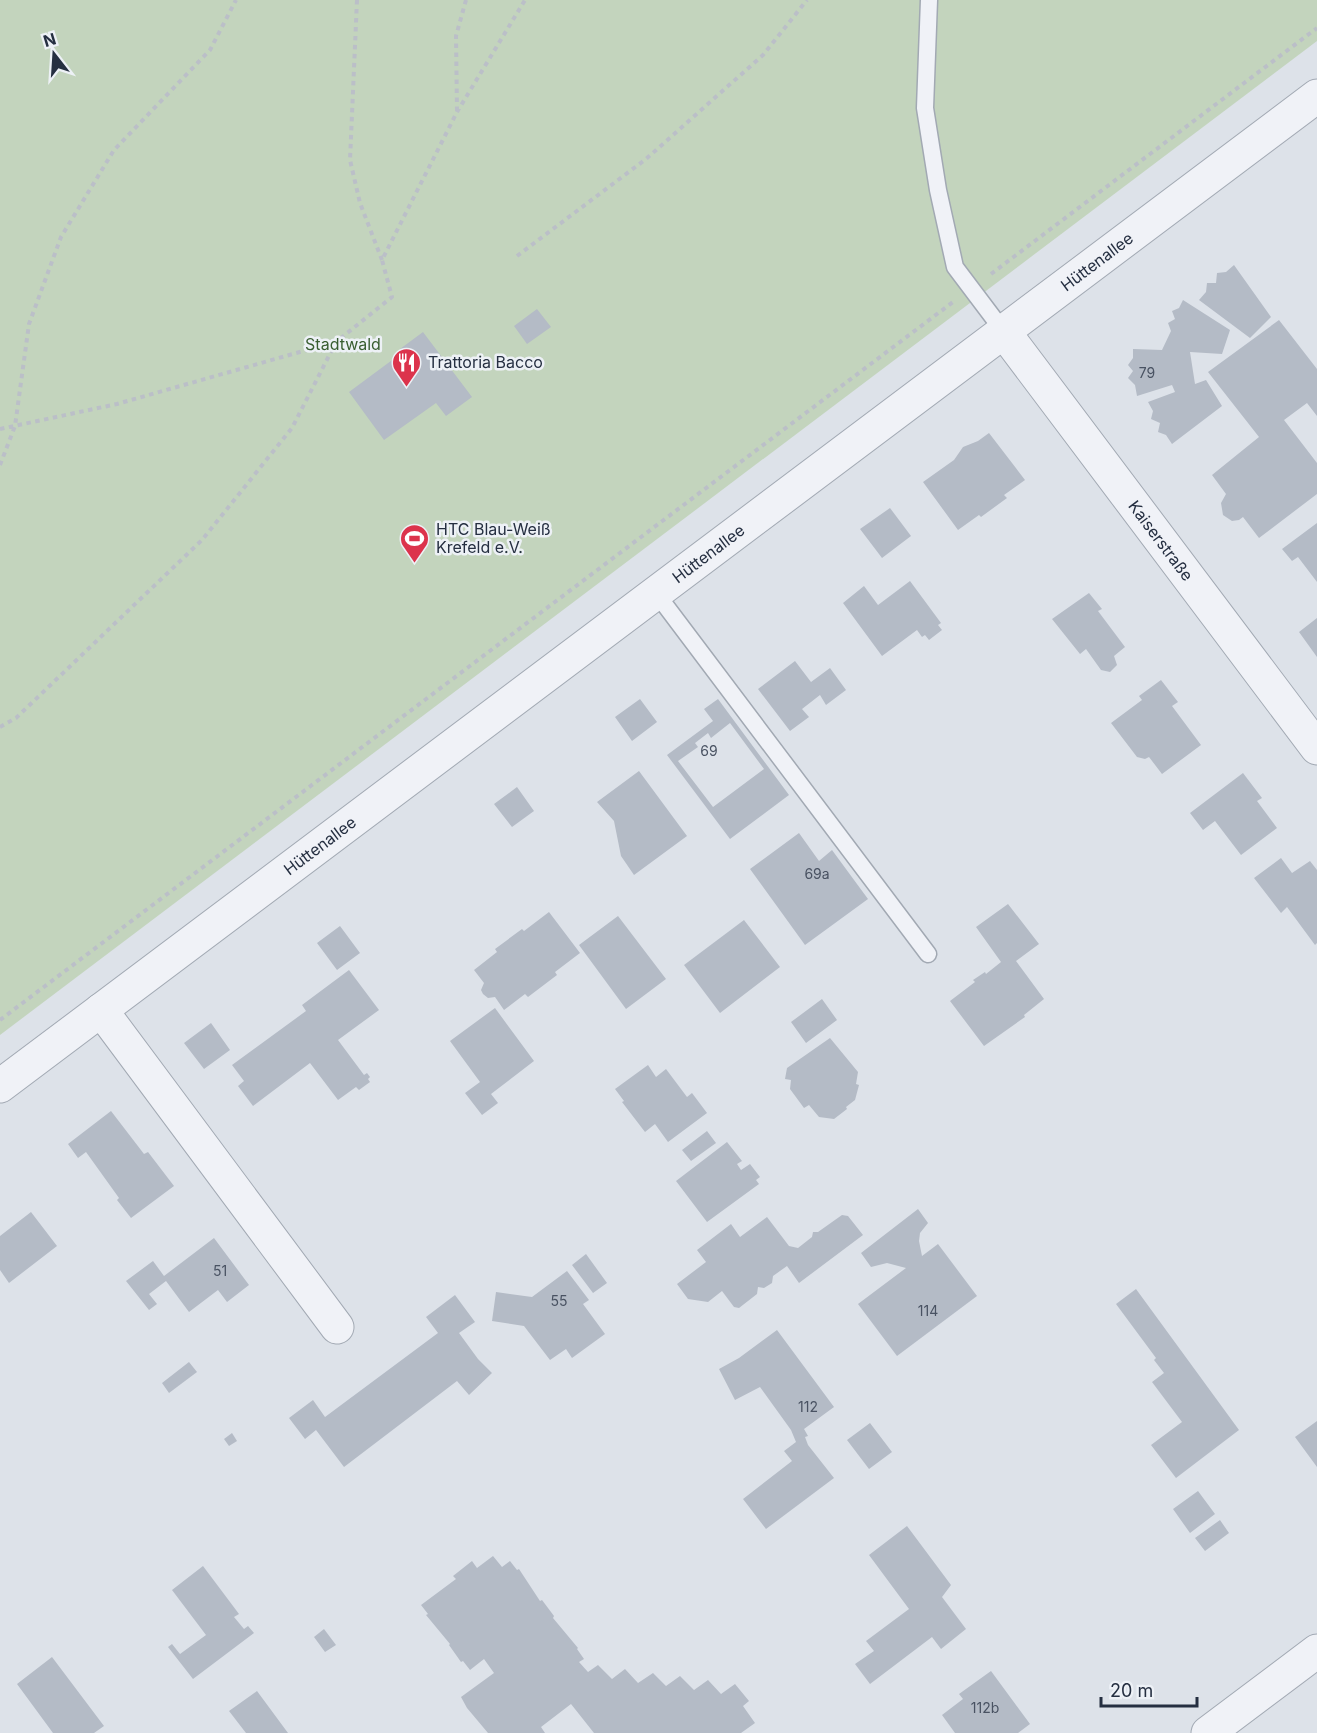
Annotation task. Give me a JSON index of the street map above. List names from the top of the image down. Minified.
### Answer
{"streets":{"street":["Hüttenallee","Kaiserstraße"]},"crossings":[["Hüttenallee","Kaiserstraße"]],"parks":["Stadtwald"],"places":{"restaurant":["Trattoria Bacco"],"sports":["HTC Blau-Weiß Krefeld e.V."]},"house_numbers":["79","69","69a","51","55","114","112","112b"],"scale_bar":"20 m","north":"top"}
